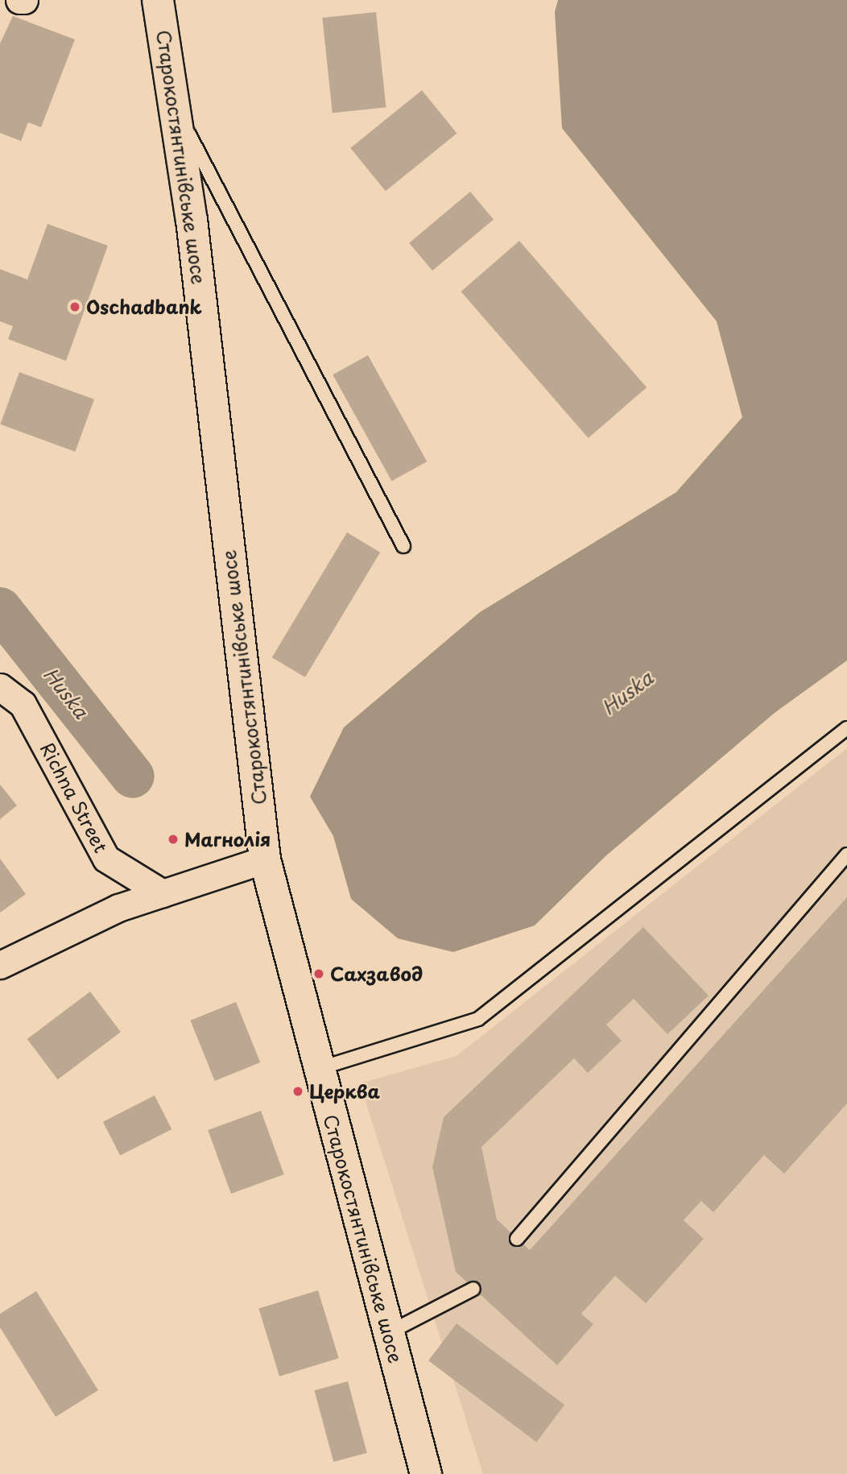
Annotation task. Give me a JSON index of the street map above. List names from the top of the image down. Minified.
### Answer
{"streets":{"main road":["Старокостянтинівське шосе"],"street":["Richna Street"]},"water":["Huska"],"places":["Oschadbank","Магнолія","Сахзавод","Церква"]}
